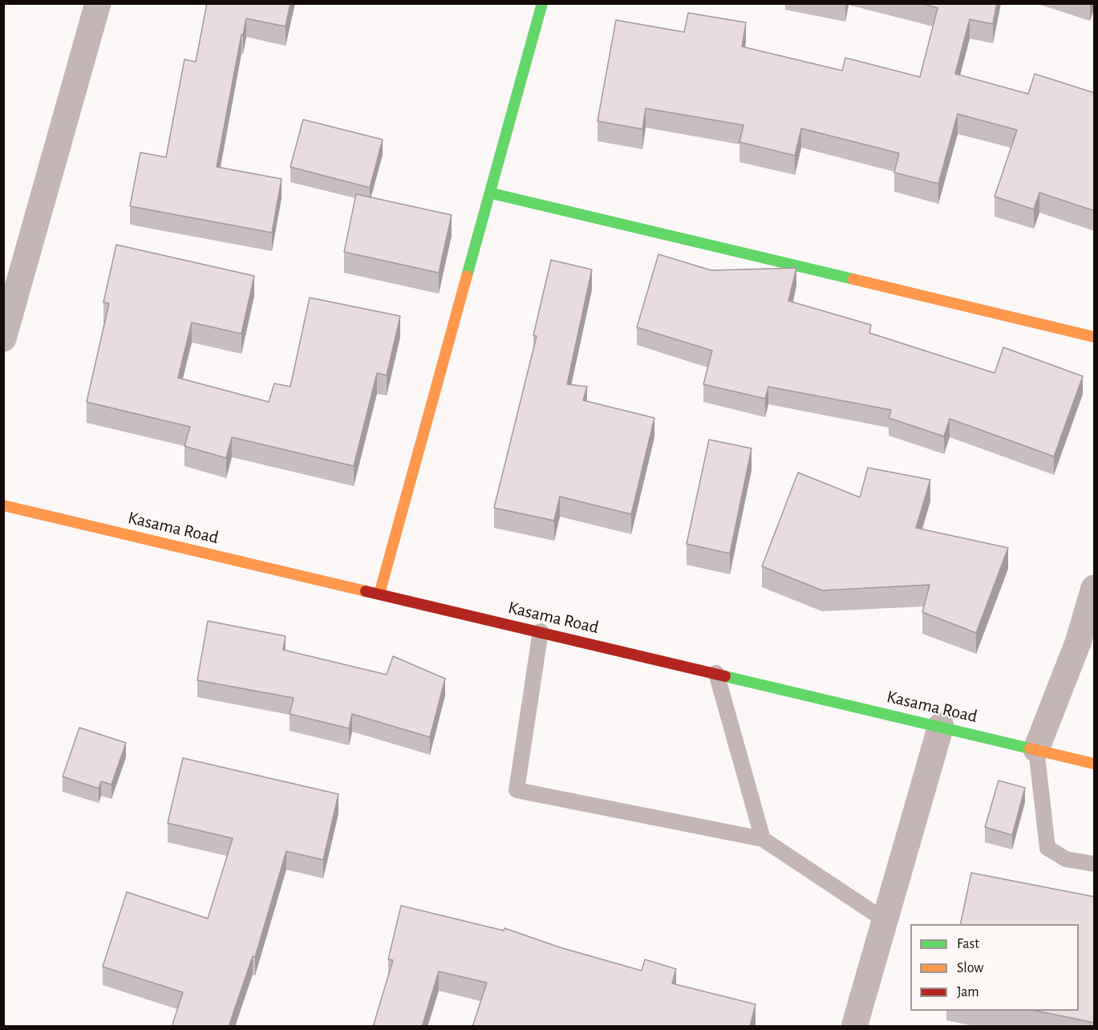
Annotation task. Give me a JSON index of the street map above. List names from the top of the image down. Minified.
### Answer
{"streets":{"street":["Kasama Road"]},"legend":["Fast","Slow","Jam"]}
